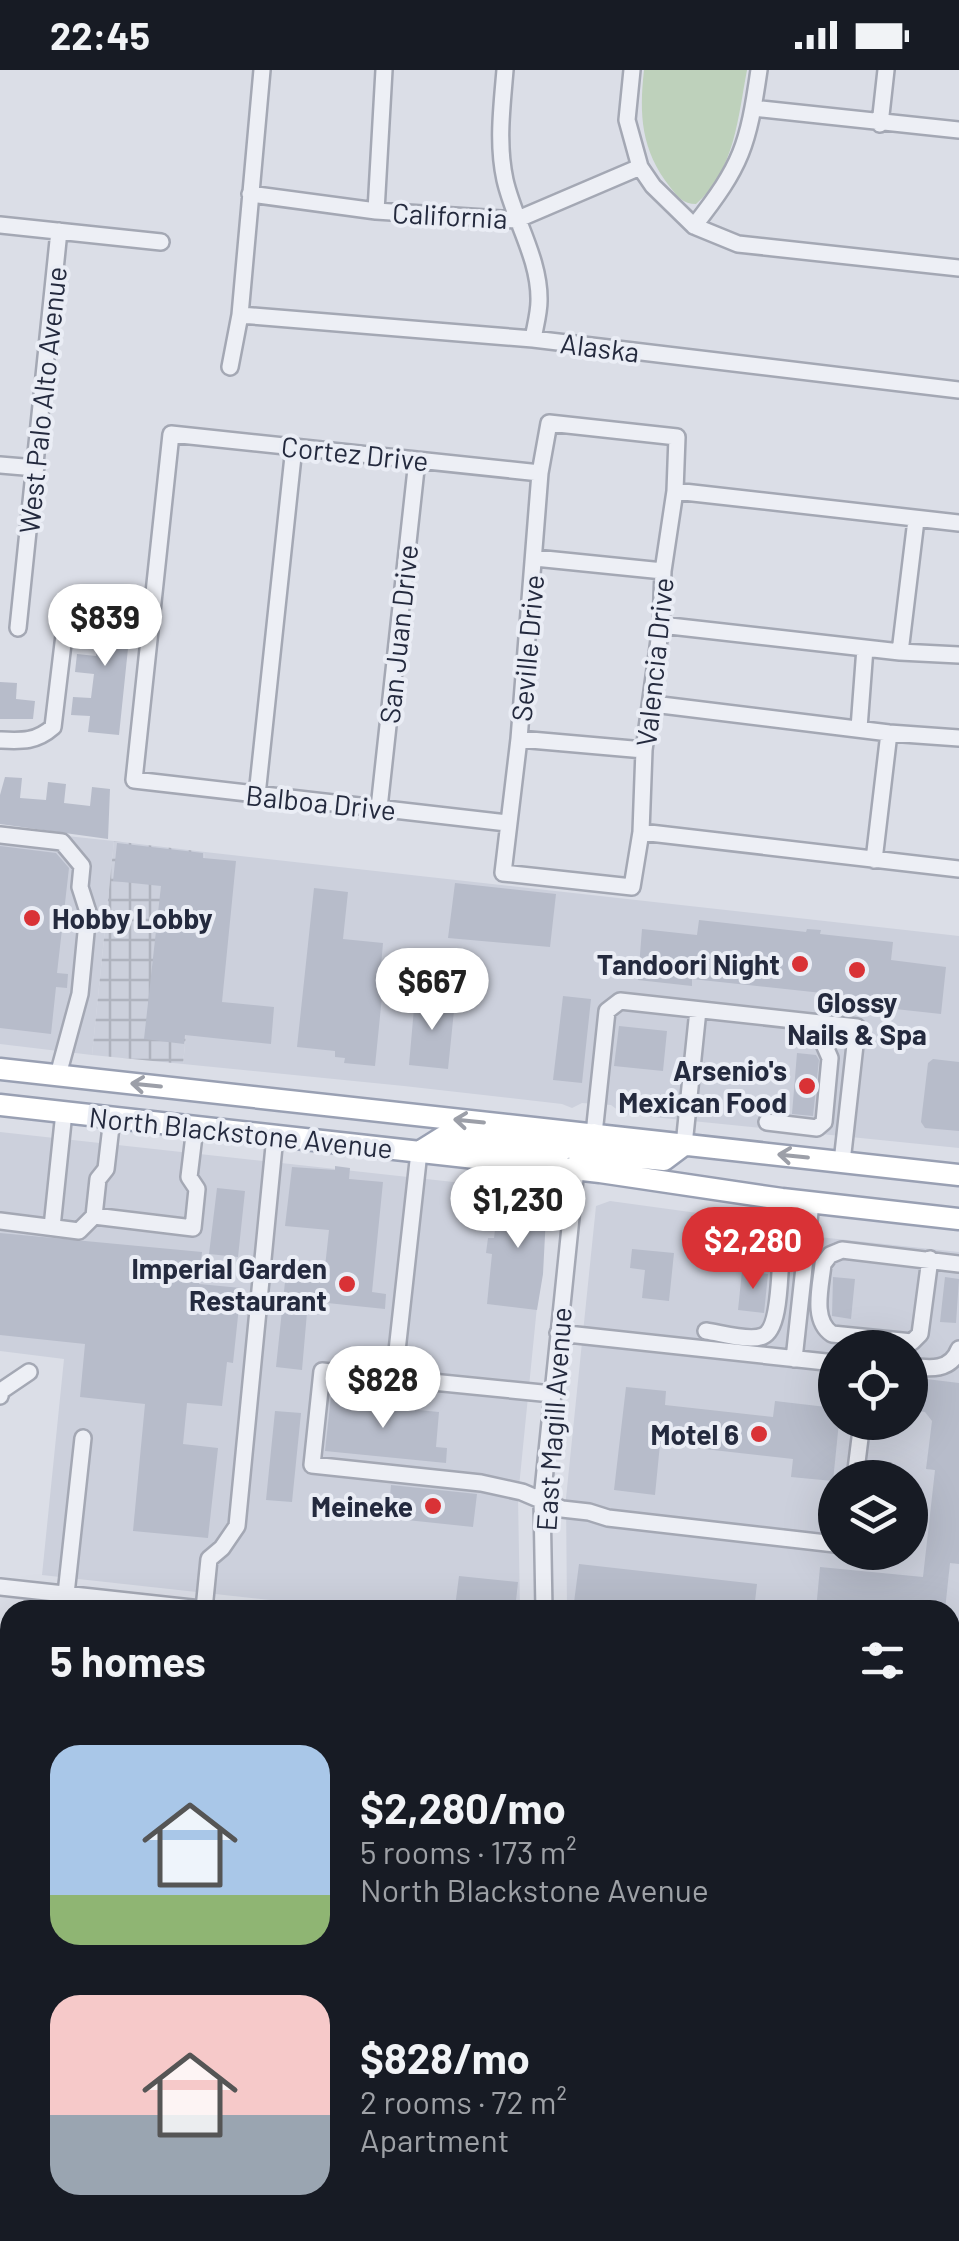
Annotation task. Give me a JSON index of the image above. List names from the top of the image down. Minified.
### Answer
{"streets":{"main road":["North Blackstone Avenue"],"street":["California","Alaska","West Palo Alto Avenue","Cortez Drive","San Juan Drive","Seville Drive","Valencia Drive","Balboa Drive","East Magill Avenue"]},"crossings":[["Cortez Drive","San Juan Drive"],["Cortez Drive","Seville Drive"],["Cortez Drive","Balboa Drive"],["San Juan Drive","Balboa Drive"],["Seville Drive","Valencia Drive"],["Seville Drive","Balboa Drive"],["North Blackstone Avenue","East Magill Avenue"]],"places":["Hobby Lobby","Tandoori Night","Glossy Nails & Spa","Arsenio's Mexican Food","Imperial Garden Restaurant","Motel 6","Meineke"],"page":{"status":"22:45","price":["$839","$667","$1,230","$2,280","$828"],"heading":"5 homes","list":[{"name":"$2,280/mo","note":"5 rooms · 173 m² · North Blackstone Avenue"},{"name":"$828/mo","note":"2 rooms · 72 m² · Apartment"}]}}
